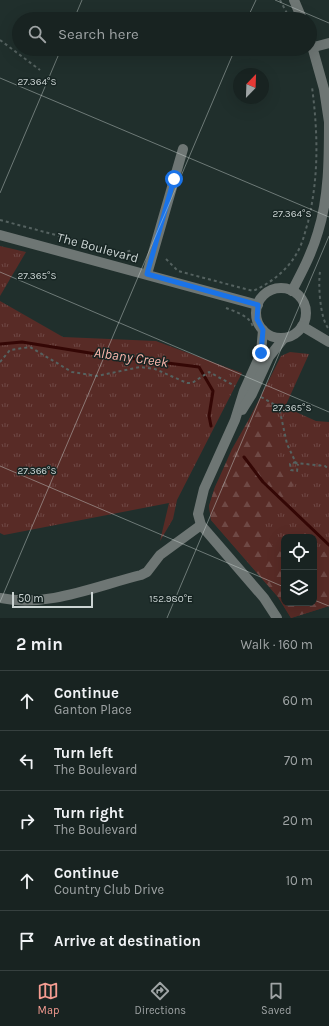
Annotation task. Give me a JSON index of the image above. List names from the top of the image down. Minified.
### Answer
{"streets":{"street":["The Boulevard"]},"water":["Albany Creek"],"scale_bar":"50 m","north":"top right","page":{"search":"Search here","scale":"50 m","heading":["2 min","Walk · 160 m"],"list":[["Continue","Ganton Place","60 m"],["Turn left","The Boulevard","70 m"],["Turn right","The Boulevard","20 m"],["Continue","Country Club Drive","10 m"],"Arrive at destination"],"nav":["Map","Directions","Saved"]},"coordinates":["27.364°S","27.365°S","27.366°S","152.980°E"]}
